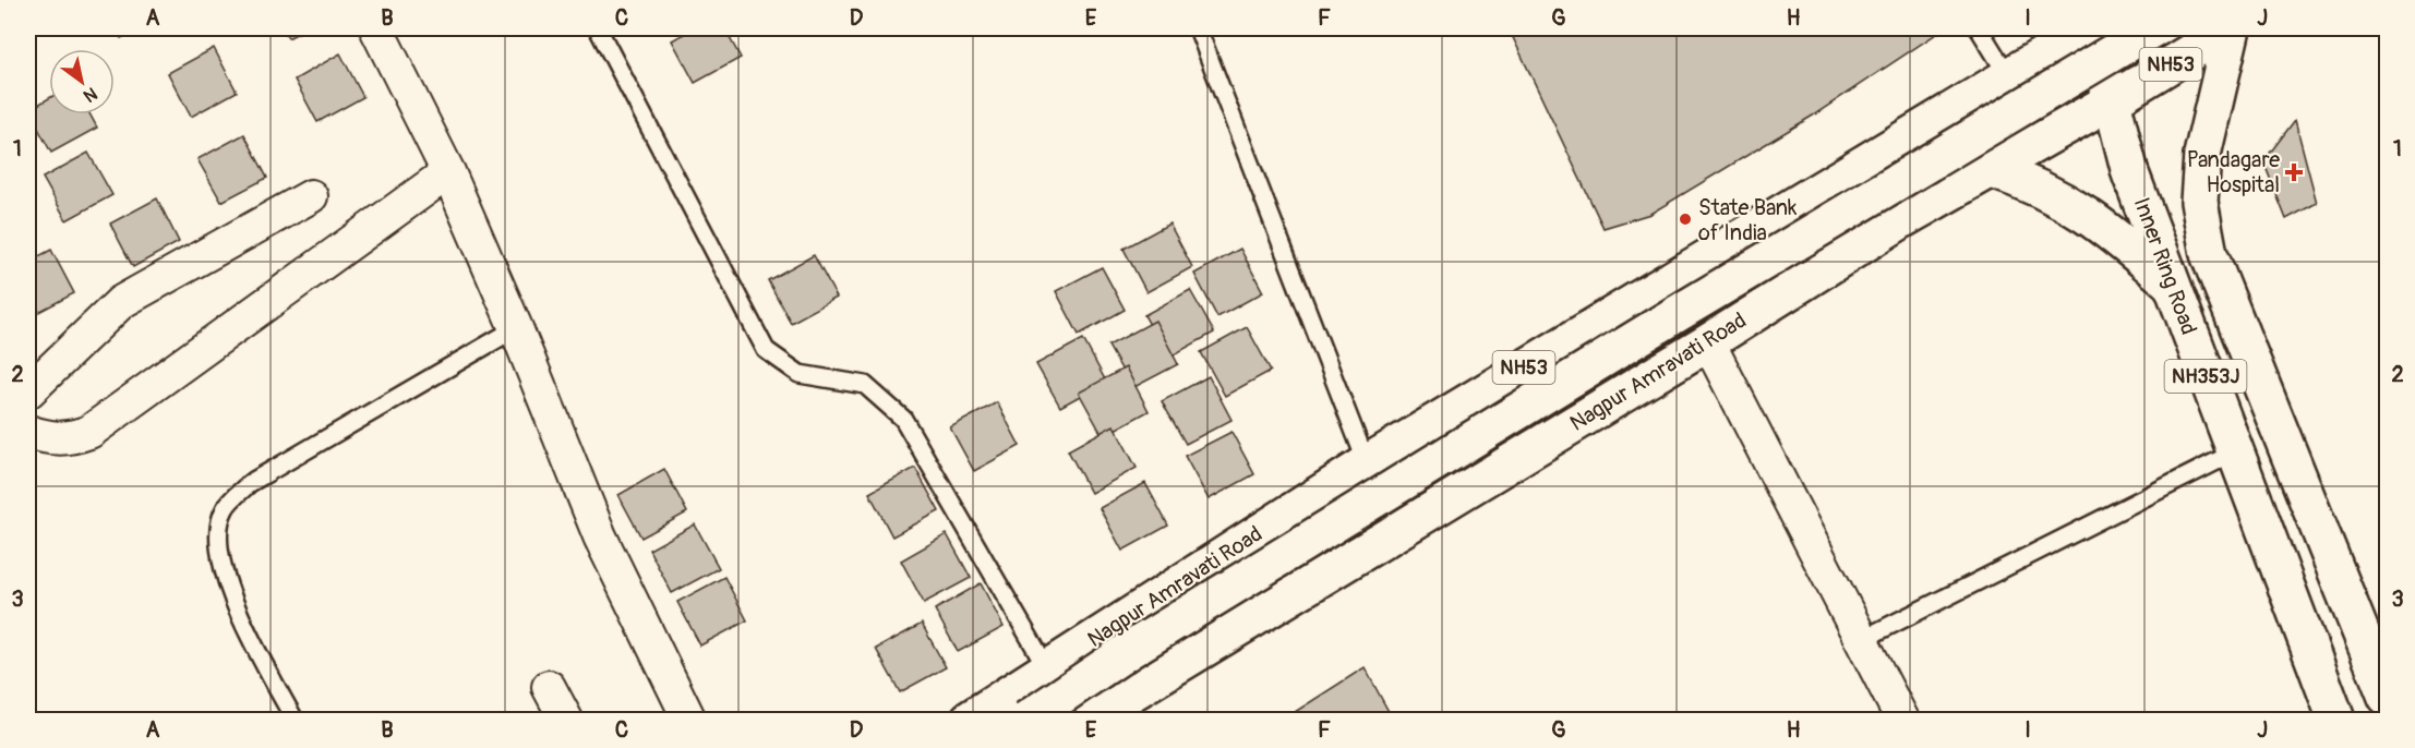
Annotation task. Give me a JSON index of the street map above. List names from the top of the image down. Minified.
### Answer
{"streets":{"main road":["NH53","Inner Ring Road","Nagpur Amravati Road","NH353J"]},"crossings":[["Inner Ring Road","Nagpur Amravati Road"]],"places":{"health":["Pandagare Hospital"],"other":["State Bank of India"]},"north":"bottom right","grid":{"columns":["A","B","C","D","E","F","G","H","I","J"],"rows":["1","2","3"]}}
